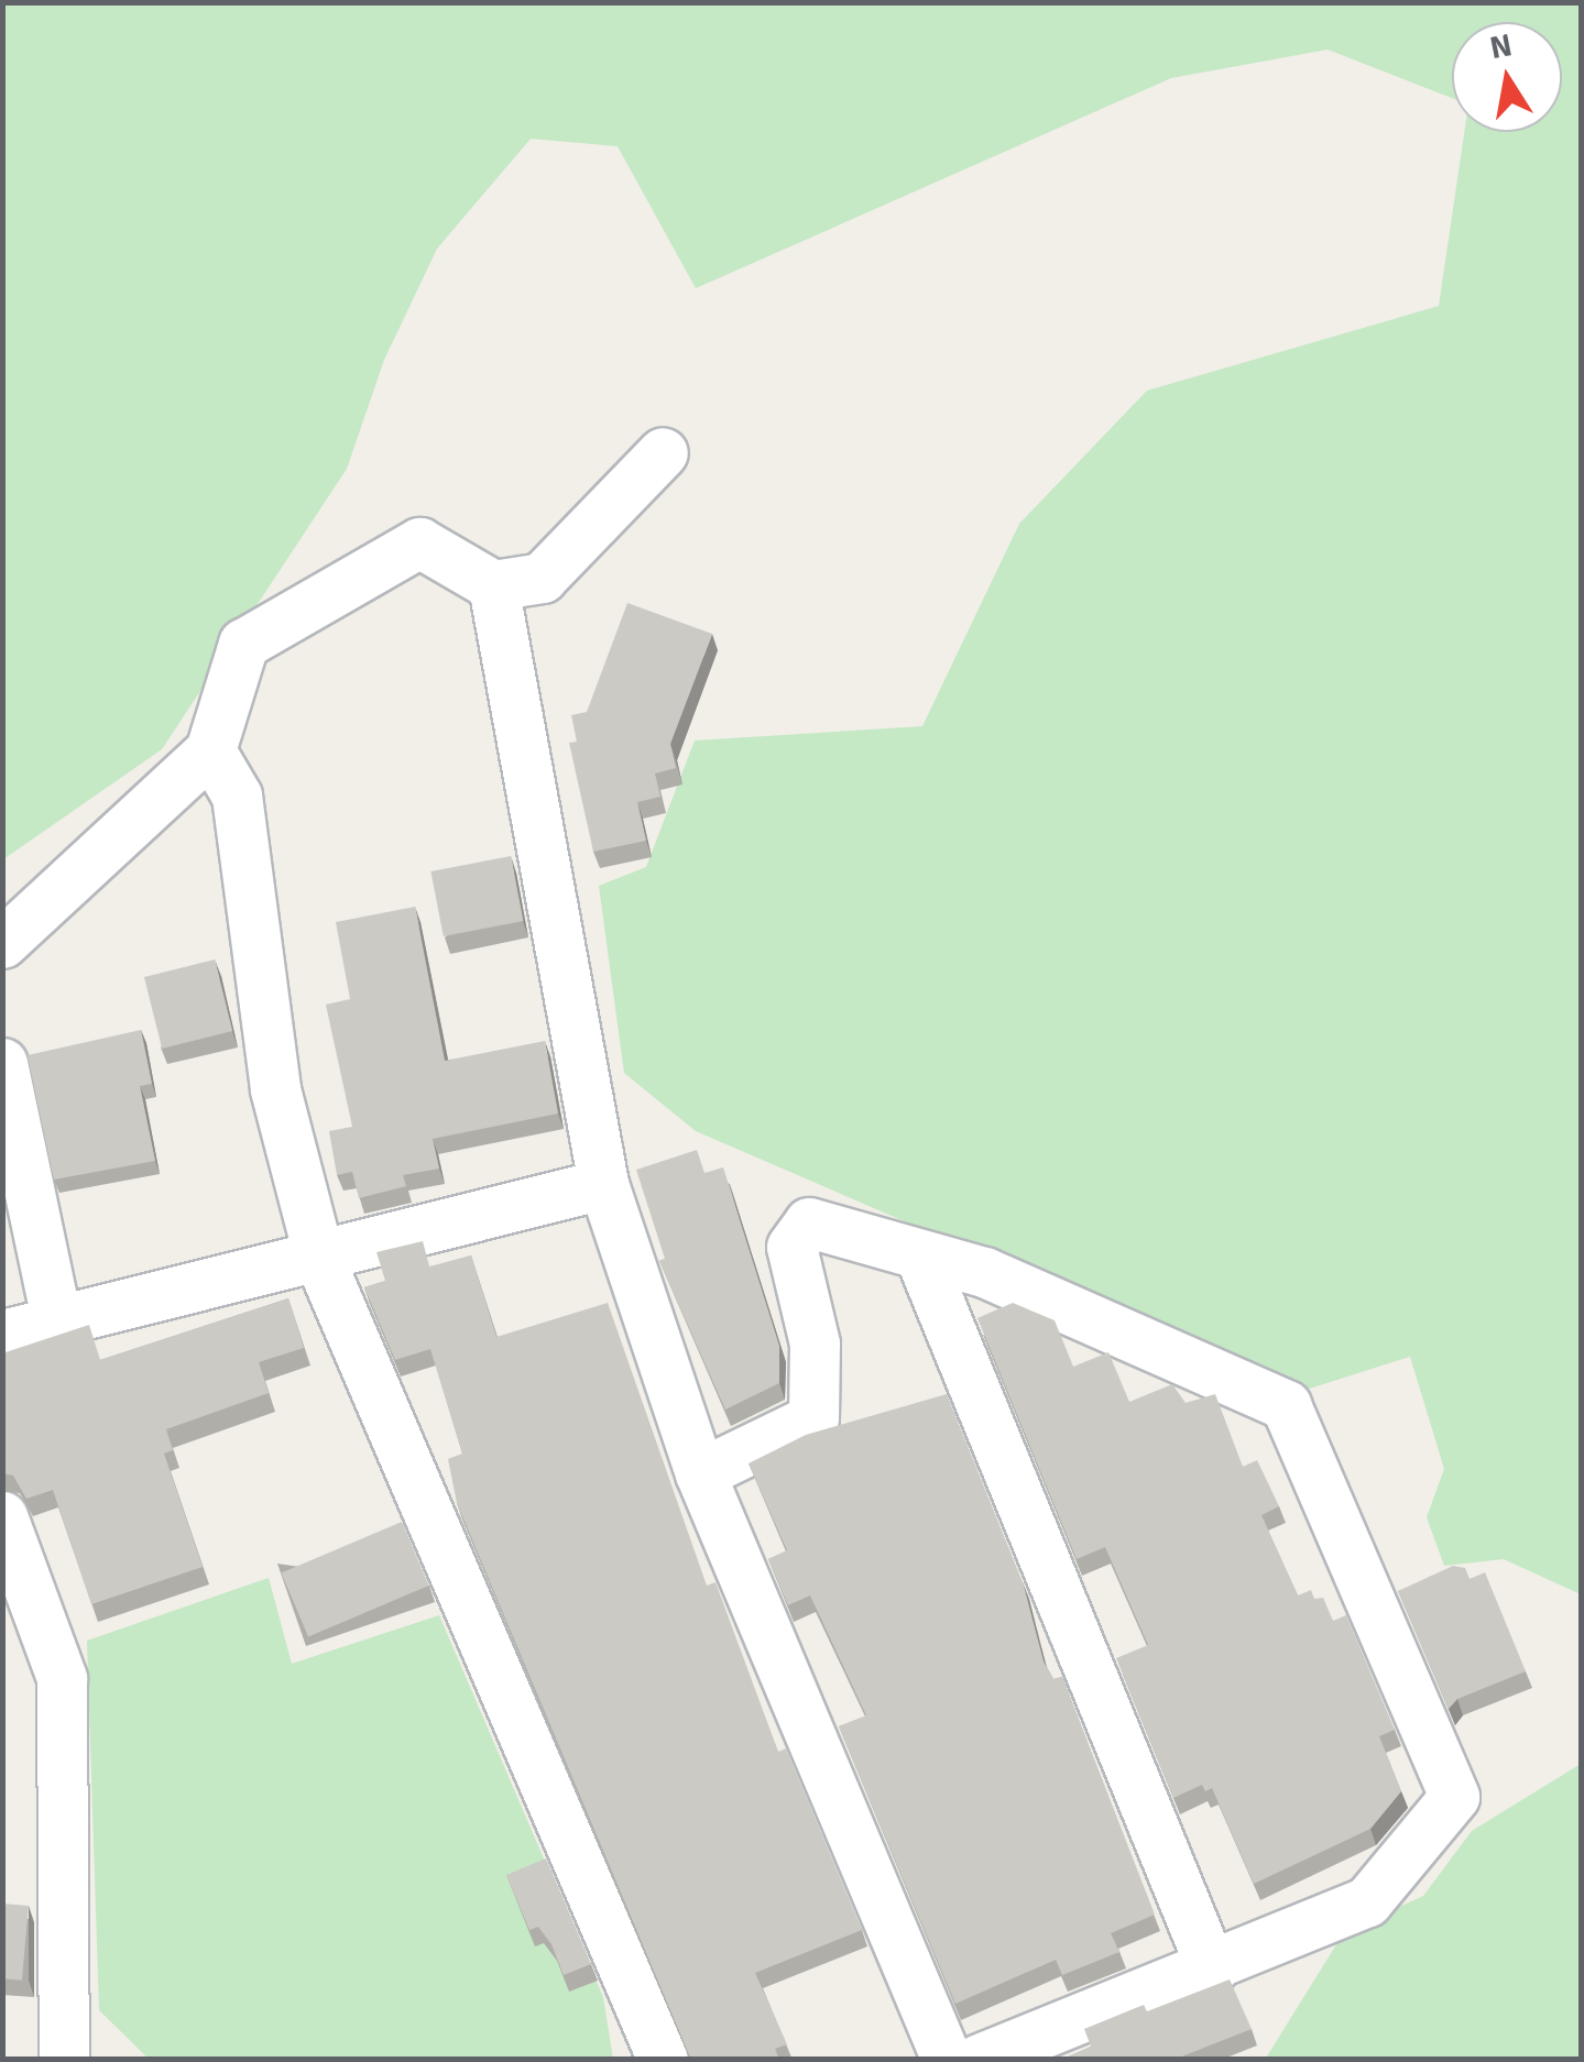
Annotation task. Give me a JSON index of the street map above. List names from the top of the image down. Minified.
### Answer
{"north":"top"}
